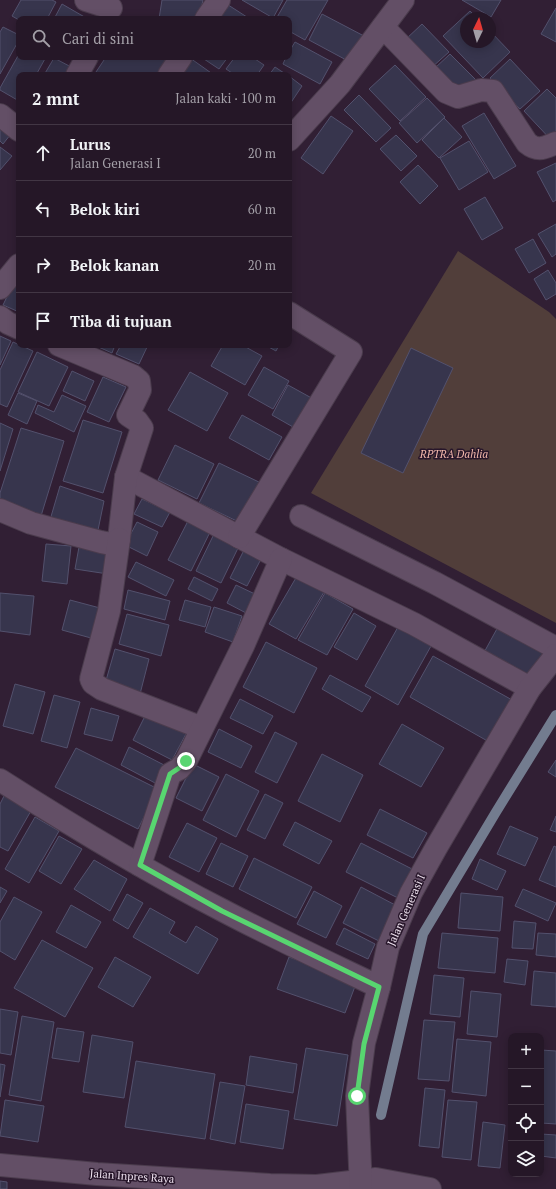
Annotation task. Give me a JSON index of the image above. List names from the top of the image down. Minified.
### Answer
{"streets":{"street":["Jalan Generasi I","Jalan Inpres Raya"]},"crossings":[["Jalan Generasi I","Jalan Inpres Raya"]],"parks":["RPTRA Dahlia"],"north":"top","page":{"search":"Cari di sini","heading":["2 mnt","Jalan kaki · 100 m"],"list":[["Lurus","Jalan Generasi I","20 m"],["Belok kiri","60 m"],["Belok kanan","20 m"],"Tiba di tujuan"],"map_buttons":["+","−"]}}
